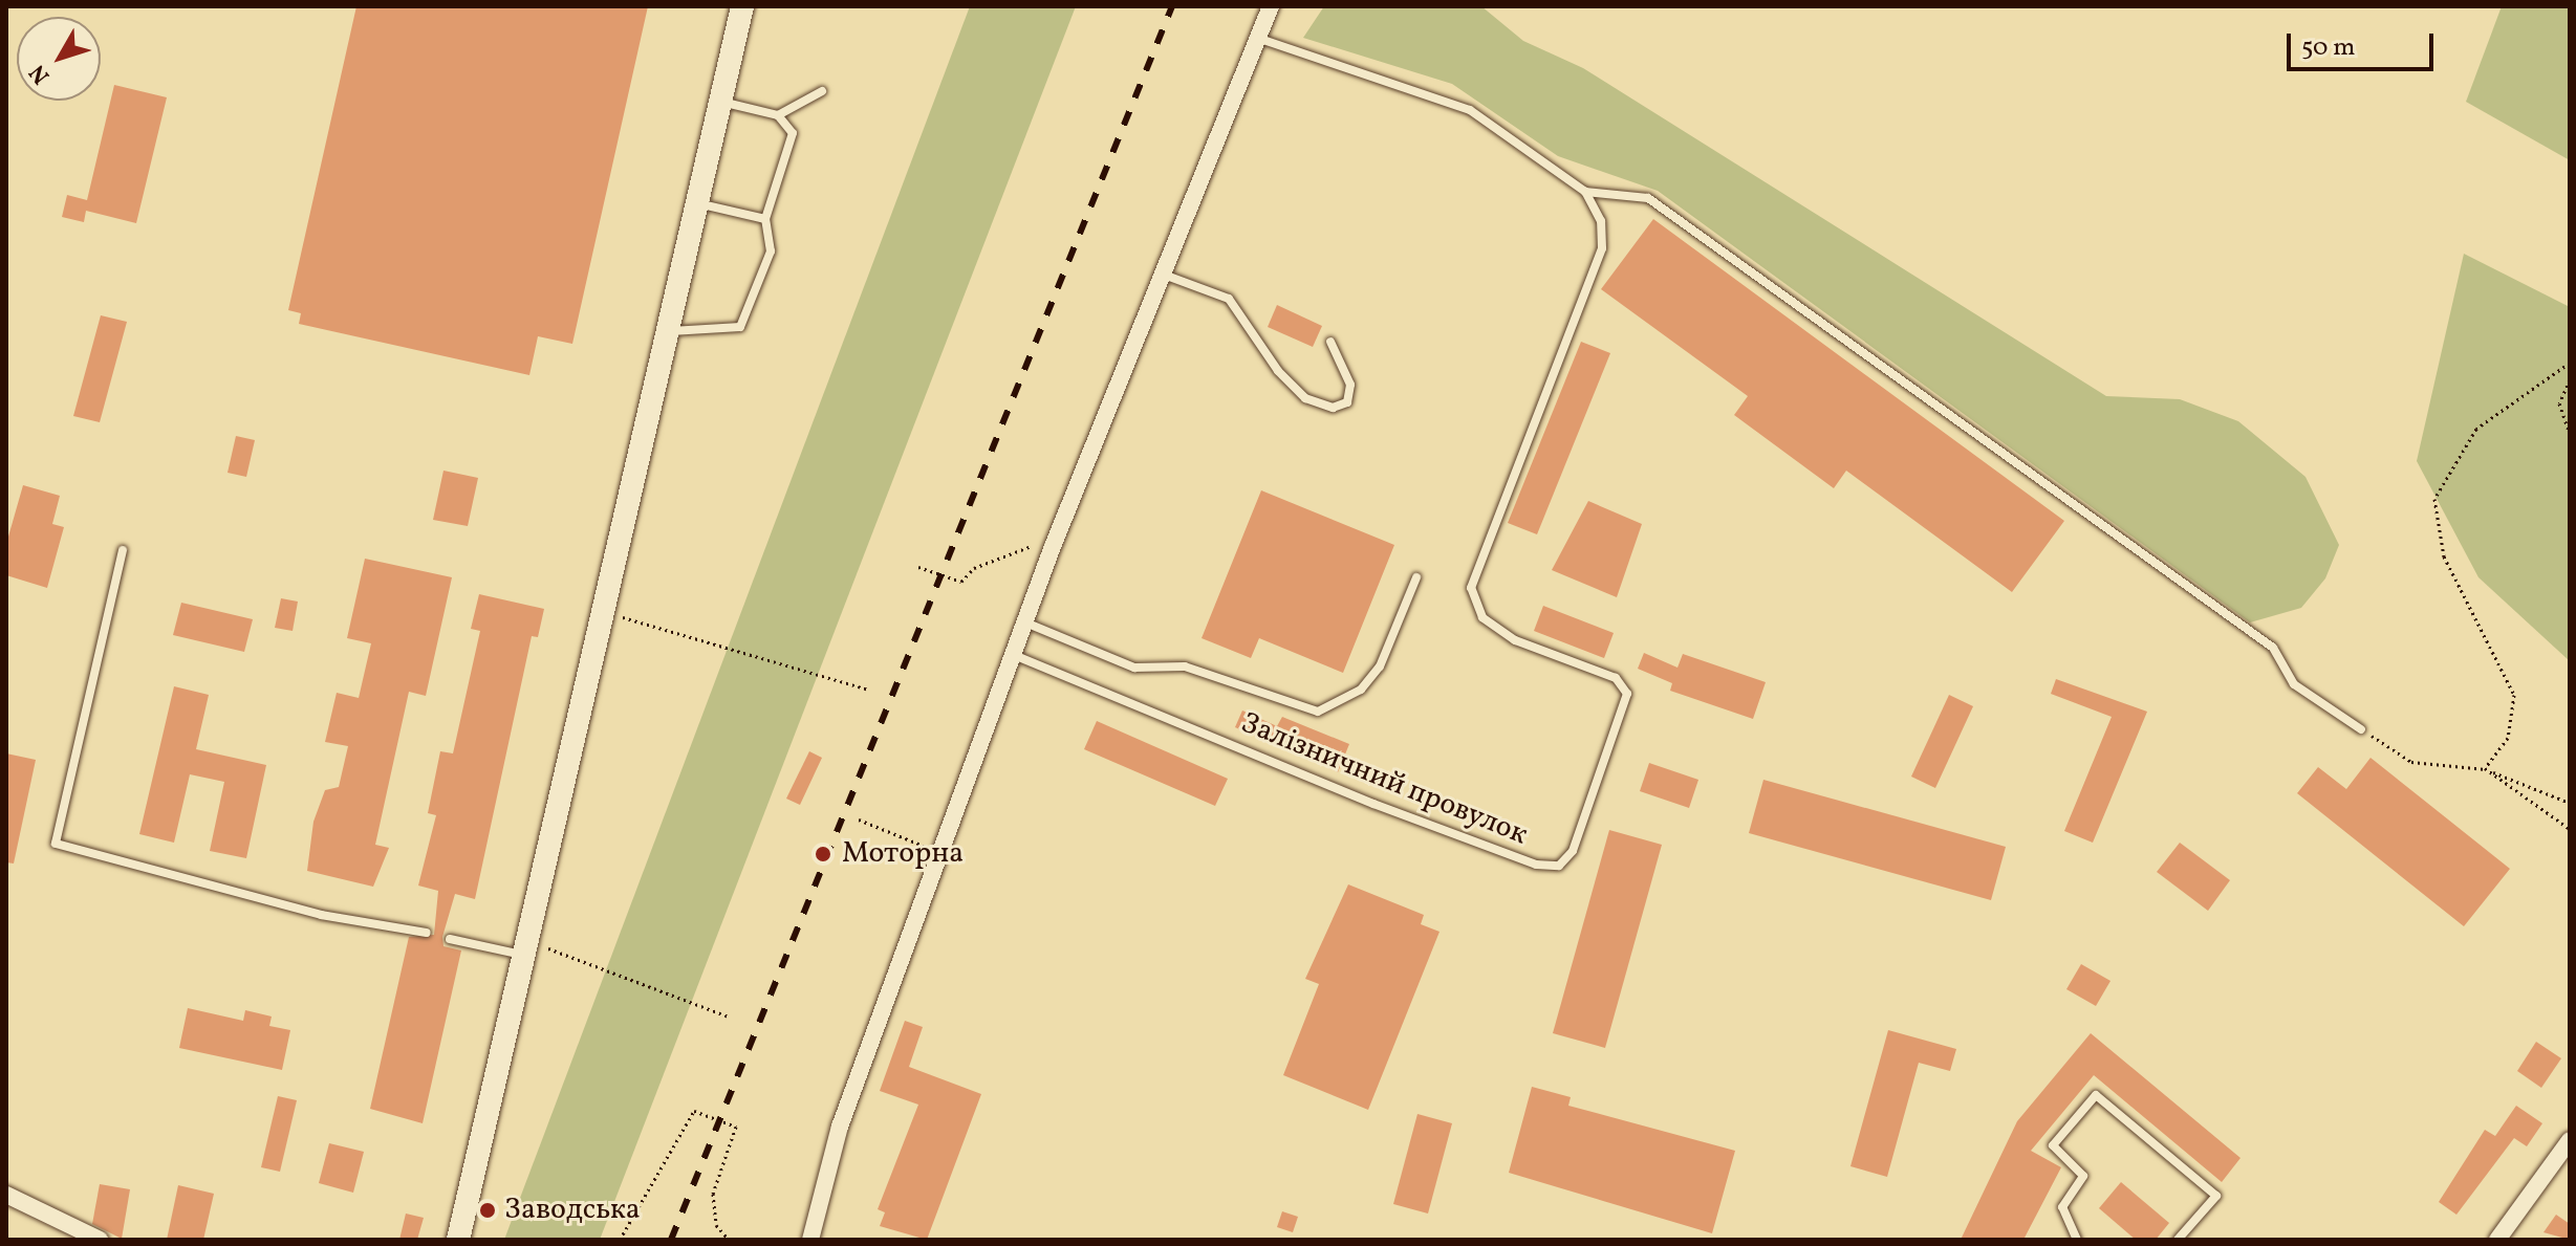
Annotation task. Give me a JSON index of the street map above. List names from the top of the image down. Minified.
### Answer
{"streets":{"lane":["Залізничний провулок"]},"places":["Моторна","Заводська"],"scale_bar":"50 m","north":"bottom left"}
